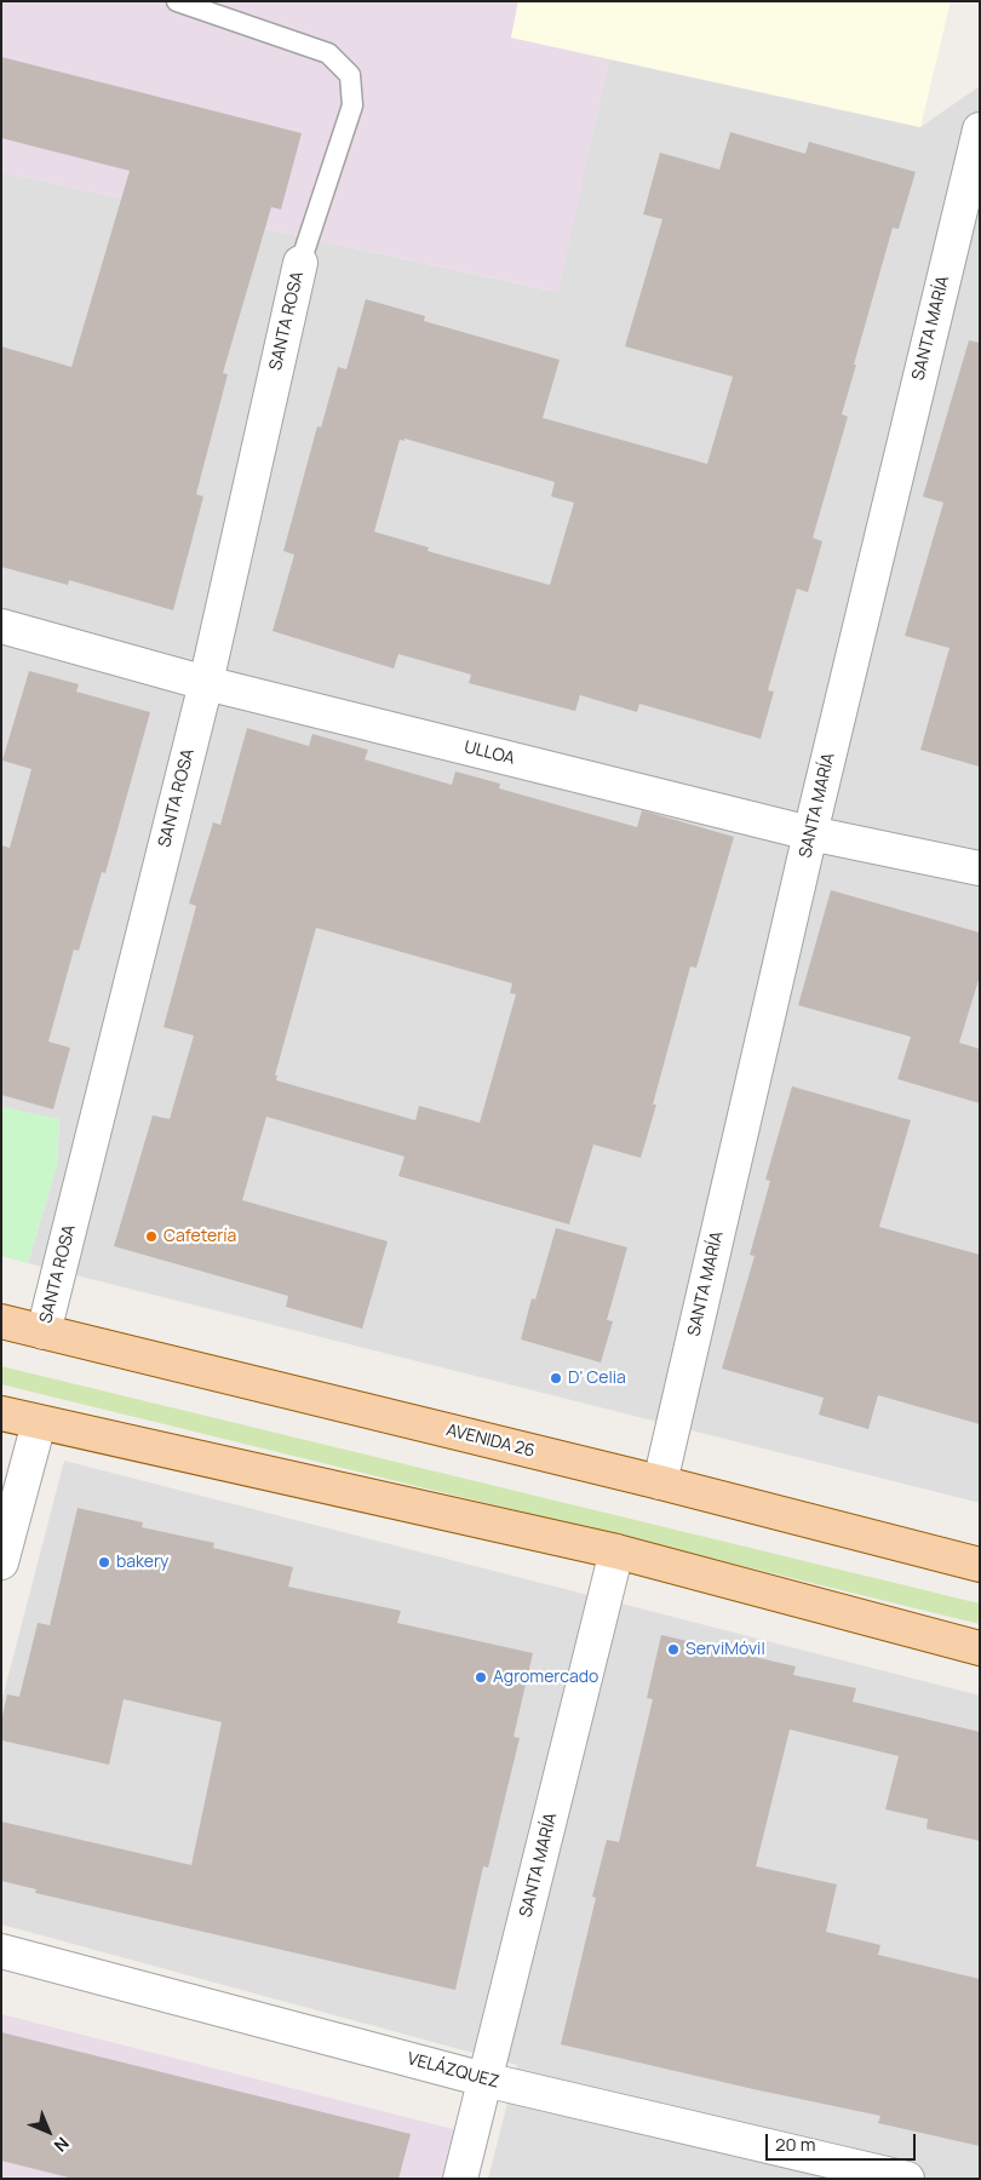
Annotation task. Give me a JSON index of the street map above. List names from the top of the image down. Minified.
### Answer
{"streets":{"main road":["AVENIDA 26"],"street":["SANTA ROSA","SANTA MARÍA","ULLOA","VELÁZQUEZ"]},"crossings":[["SANTA ROSA","ULLOA"],["SANTA ROSA","AVENIDA 26"],["SANTA MARÍA","ULLOA"],["SANTA MARÍA","AVENIDA 26"],["SANTA MARÍA","VELÁZQUEZ"]],"places":["Cafetería","D' Celia","bakery","ServiMóvil","Agromercado"],"scale_bar":"20 m","north":"bottom right"}
